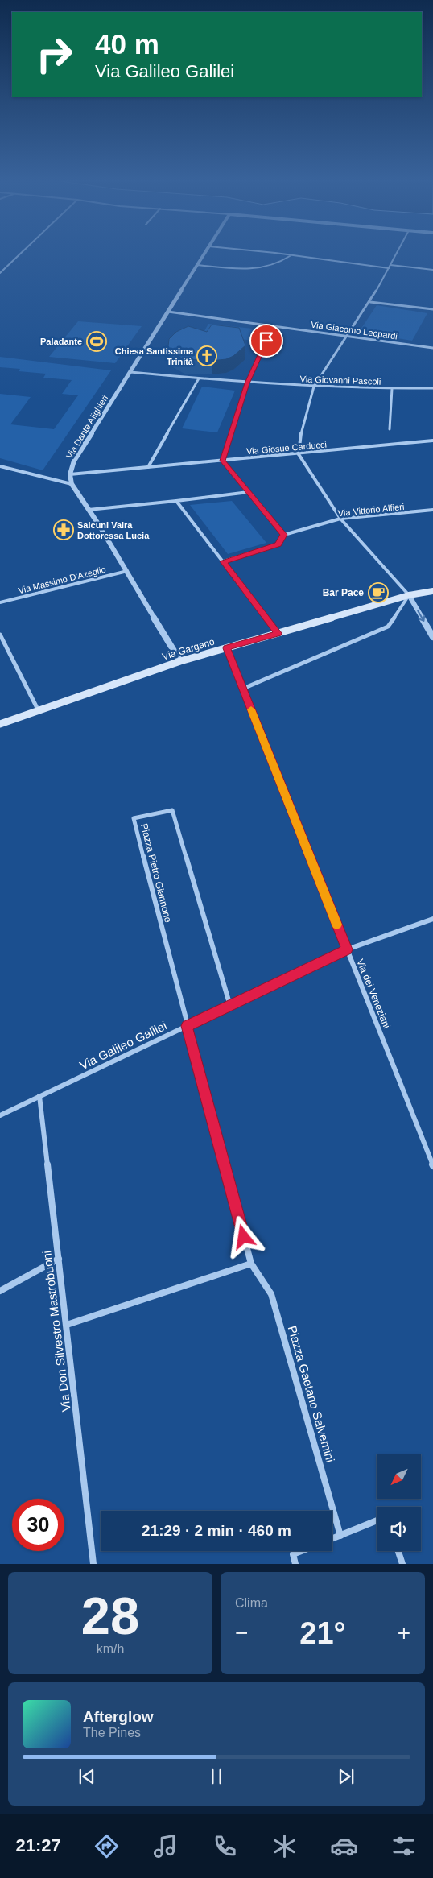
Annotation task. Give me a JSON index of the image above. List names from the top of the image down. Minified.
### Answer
{"streets":{"main road":["Via Gargano"],"street":["Via Giacomo Leopardi","Via Giovanni Pascoli","Via Dante Alighieri","Via Giosuè Carducci","Via Vittorio Alfieri","Via Massimo D'Azeglio","Piazza Pietro Giannone","Via dei Veneziani","Via Galileo Galilei","Via Don Silvestro Mastrobuoni","Piazza Gaetano Salvemini"]},"crossings":[["Via Giacomo Leopardi","Via Dante Alighieri"],["Via Giovanni Pascoli","Via Dante Alighieri"],["Via Dante Alighieri","Via Giosuè Carducci"],["Via Dante Alighieri","Via Massimo D'Azeglio"],["Via Dante Alighieri","Via Gargano"],["Via Gargano","Via dei Veneziani"],["Piazza Pietro Giannone","Via Galileo Galilei"],["Piazza Pietro Giannone","Piazza Gaetano Salvemini"],["Via dei Veneziani","Via Galileo Galilei"],["Via Galileo Galilei","Via Don Silvestro Mastrobuoni"],["Via Galileo Galilei","Piazza Gaetano Salvemini"]],"places":{"sports":["Paladante"],"church":["Chiesa Santissima Trinità"],"pharmacy":["Salcuni Vaira Dottoressa Lucia"],"cafe":["Bar Pace"]},"north":"bottom left","page":{"turn":["40 m","Via Galileo Galilei"],"limit":"30","trip":"21:29 · 2 min · 460 m","tile":[["28","km/h"],"Clima"],"heat":["−","21°","+"],"song":["Afterglow","The Pines"],"tabs":"21:27"}}
